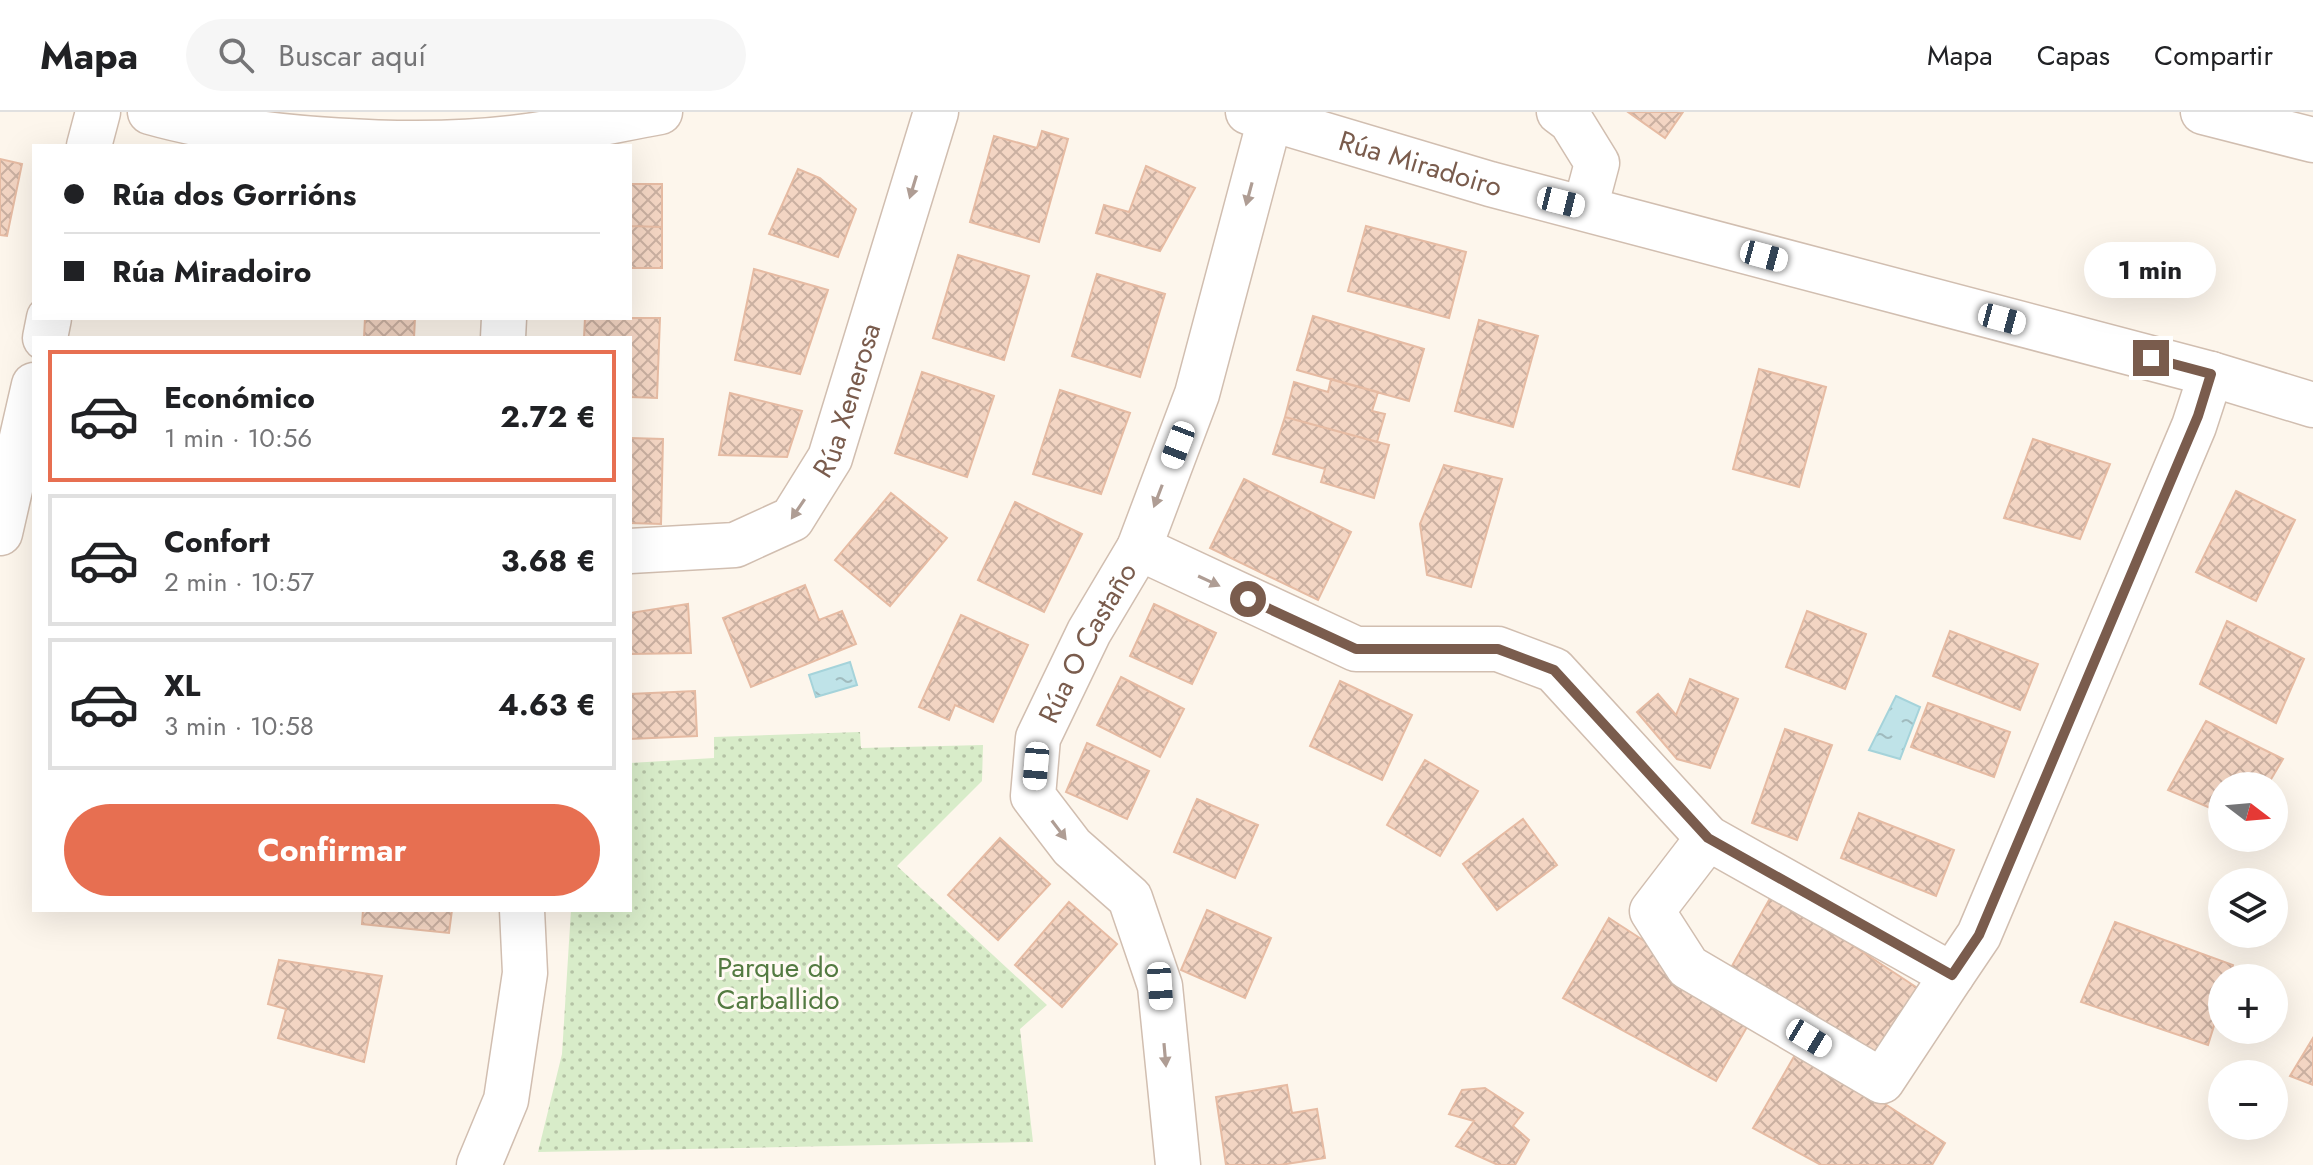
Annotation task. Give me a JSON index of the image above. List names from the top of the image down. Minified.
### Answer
{"streets":{"street":["Rúa Miradoiro","Rúa Xenerosa","Rúa O Castaño"]},"crossings":[["Rúa Miradoiro","Rúa O Castaño"]],"one_way":["Rúa Xenerosa","Rúa O Castaño"],"parks":["Parque do Carballido"],"north":"right","page":{"header":"Mapa","search":"Buscar aquí","nav":["Mapa","Capas","Compartir"],"banner":["Rúa dos Gorrións","Rúa Miradoiro"],"bubble":"1 min","list":[{"name":"Económico","note":"1 min · 10:56","value":"2.72 €"},{"name":"Confort","note":"2 min · 10:57","value":"3.68 €"},{"name":"XL","note":"3 min · 10:58","value":"4.63 €"}],"map_buttons":["+","−"],"buttons":"Confirmar"}}
